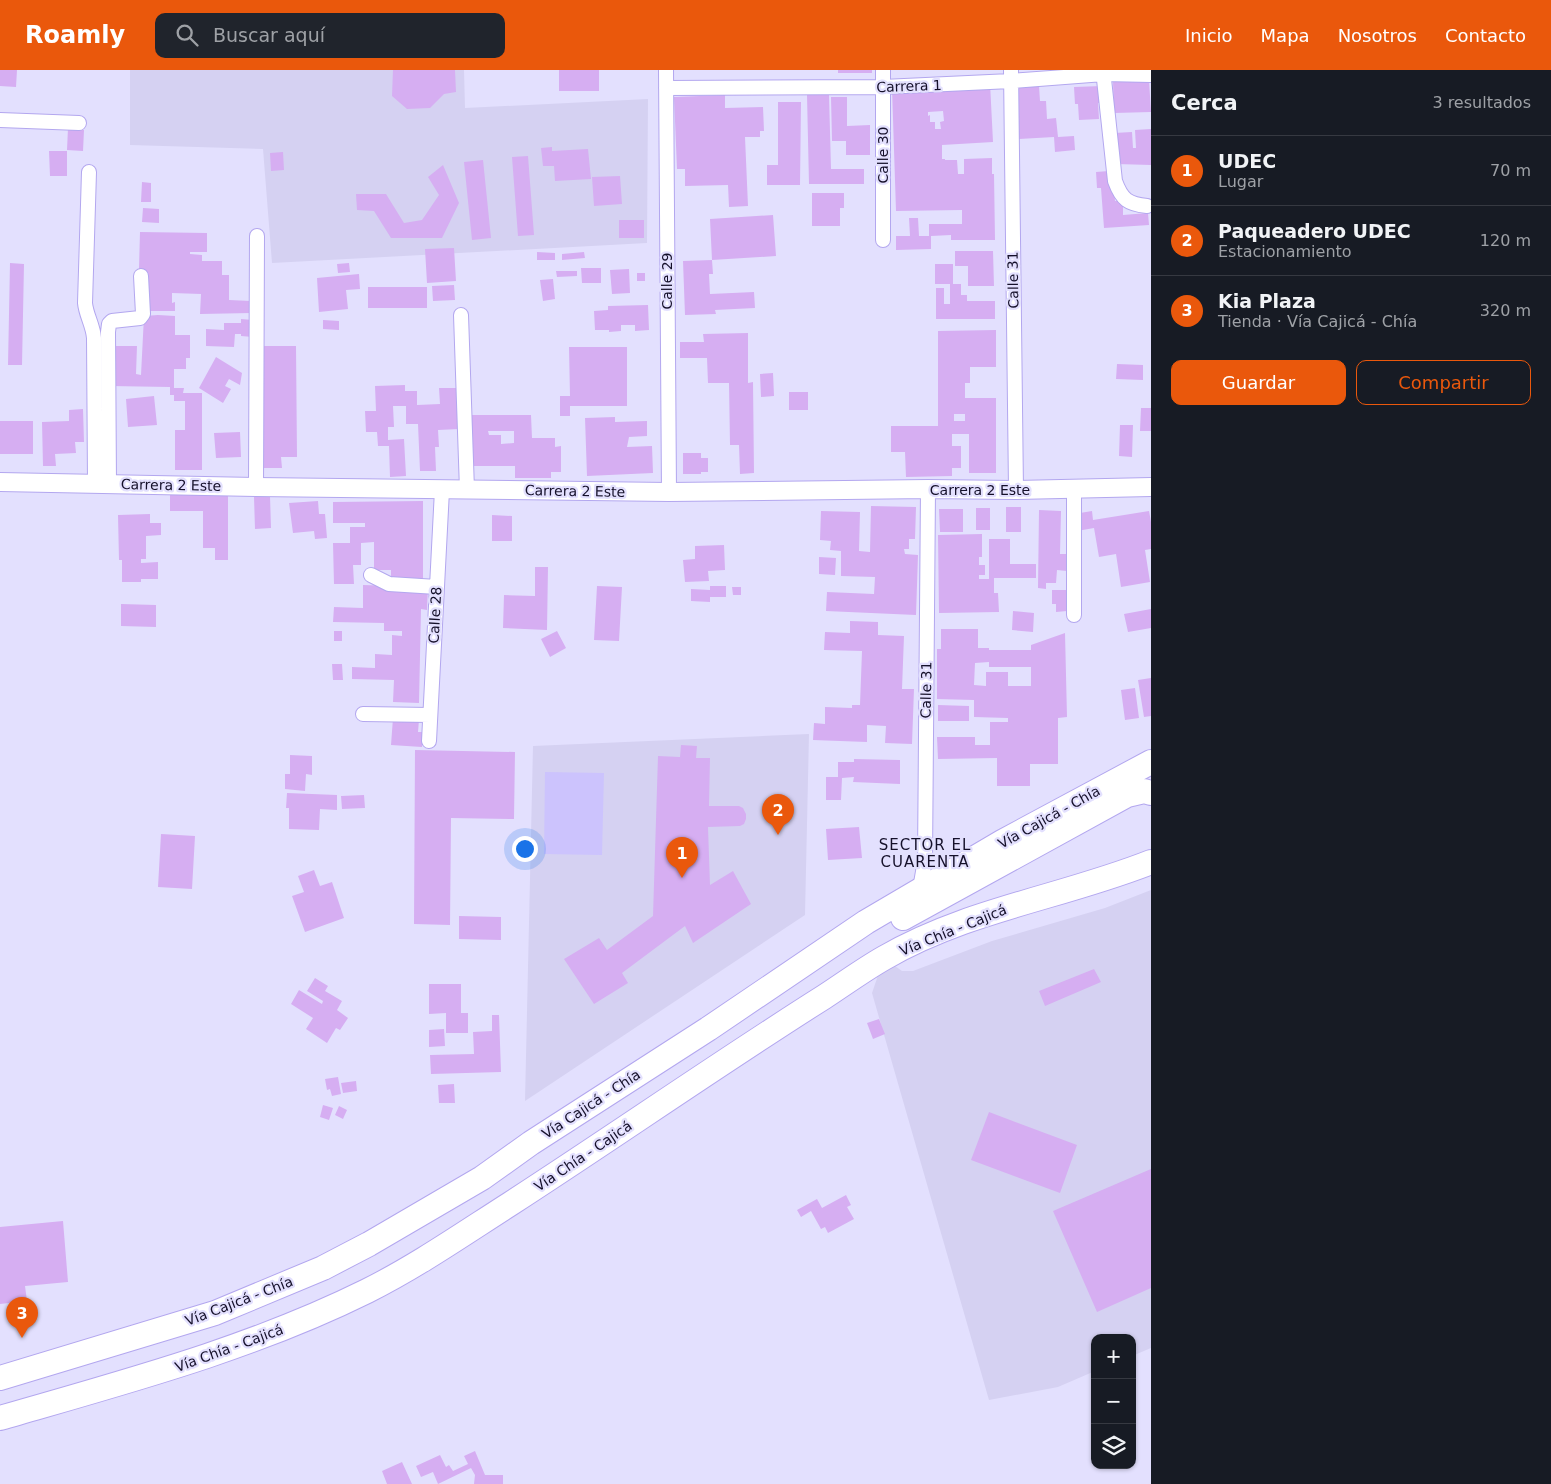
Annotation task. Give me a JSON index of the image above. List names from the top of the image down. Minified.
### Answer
{"streets":{"highway":["Vía Cajicá - Chía","Vía Chía - Cajicá"],"street":["Carrera 1","Calle 30","Calle 31","Calle 29","Carrera 2 Este","Calle 28"]},"crossings":[["Carrera 1","Calle 30"],["Carrera 1","Calle 31"],["Carrera 1","Calle 29"],["Calle 31","Carrera 2 Este"],["Calle 31","Vía Cajicá - Chía"],["Calle 29","Carrera 2 Este"],["Carrera 2 Este","Calle 28"]],"districts":["SECTOR EL CUARENTA"],"page":{"header":"Roamly","search":"Buscar aquí","nav":["Inicio","Mapa","Nosotros","Contacto"],"heading":["Cerca","3 resultados"],"list":[{"mark":"1","name":"UDEC","note":"Lugar","value":"70 m"},{"mark":"2","name":"Paqueadero UDEC","note":"Estacionamiento","value":"120 m"},{"mark":"3","name":"Kia Plaza","note":"Tienda · Vía Cajicá - Chía","value":"320 m"}],"buttons":["Guardar","Compartir"],"pins":["2","1","3"],"map_buttons":["+","−"]}}
